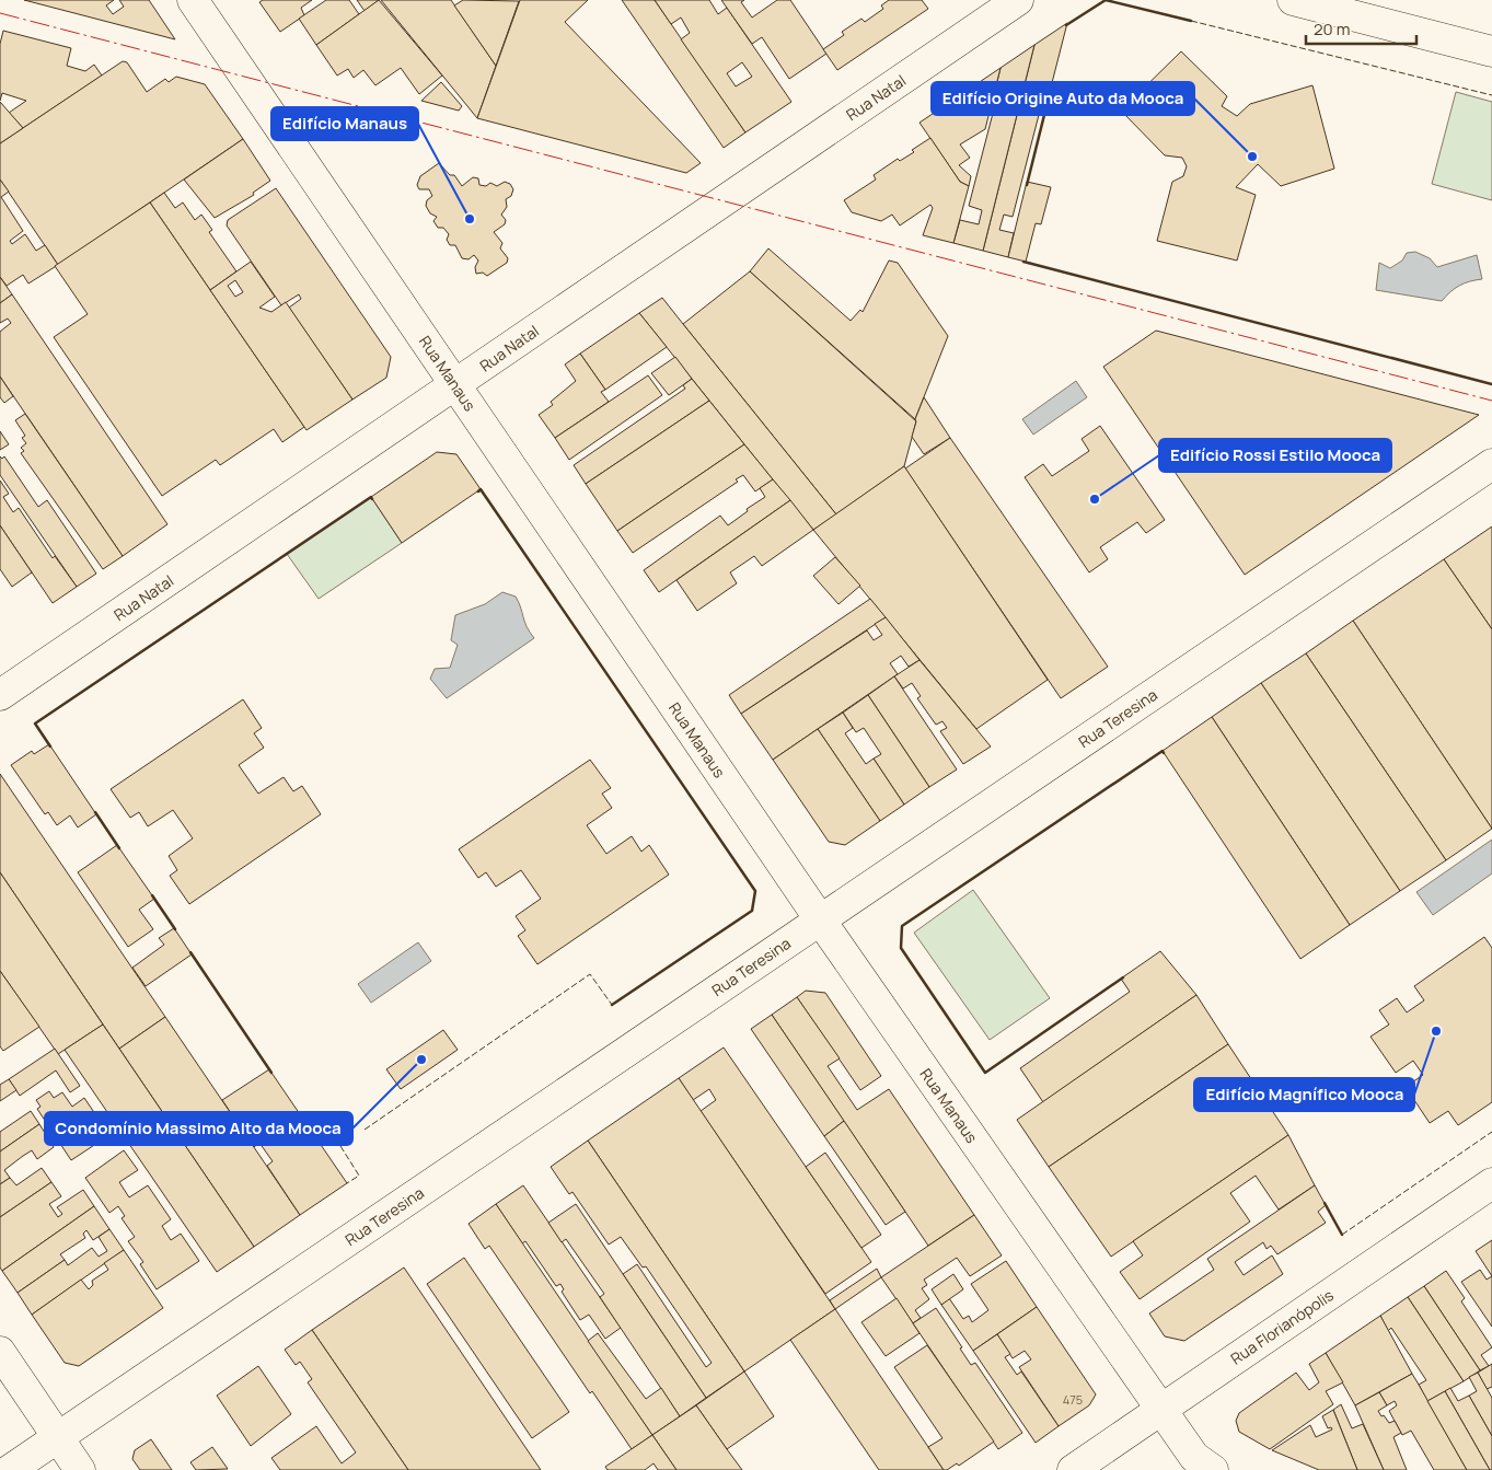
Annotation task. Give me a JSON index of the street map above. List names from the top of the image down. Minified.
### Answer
{"streets":{"street":["Rua Natal","Rua Manaus","Rua Teresina","Rua Florianópolis"]},"crossings":[["Rua Natal","Rua Manaus"],["Rua Manaus","Rua Teresina"],["Rua Manaus","Rua Florianópolis"]],"places":["Edifício Origine Auto da Mooca","Edifício Manaus","Edifício Rossi Estilo Mooca","Edifício Magnífico Mooca","Condomínio Massimo Alto da Mooca"],"house_numbers":["475"],"scale_bar":"20 m"}
